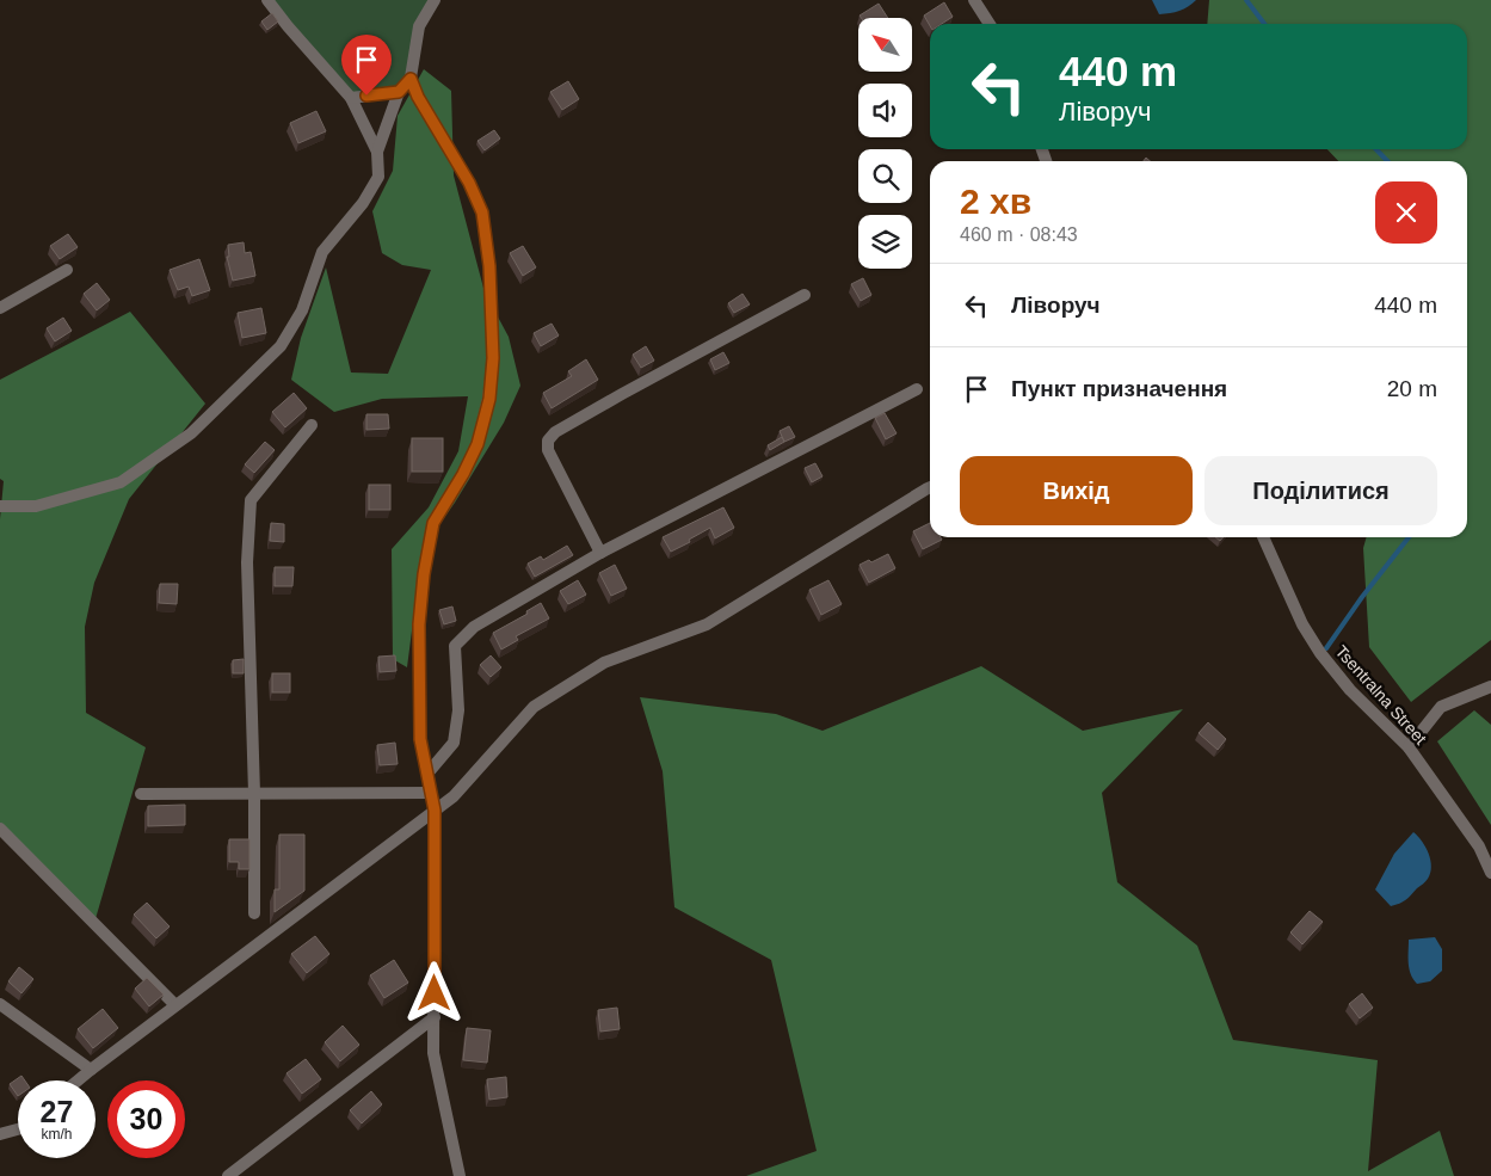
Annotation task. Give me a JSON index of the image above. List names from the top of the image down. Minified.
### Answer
{"streets":{"street":["Tsentralna Street"]},"north":"top left","page":{"turn":["440 m","Ліворуч"],"heading":["2 хв","460 m · 08:43"],"list":[{"name":"Ліворуч","value":"440 m"},{"name":"Пункт призначення","value":"20 m"}],"buttons":["Вихід","Поділитися"],"speed":"27 km/h","limit":"30"}}
